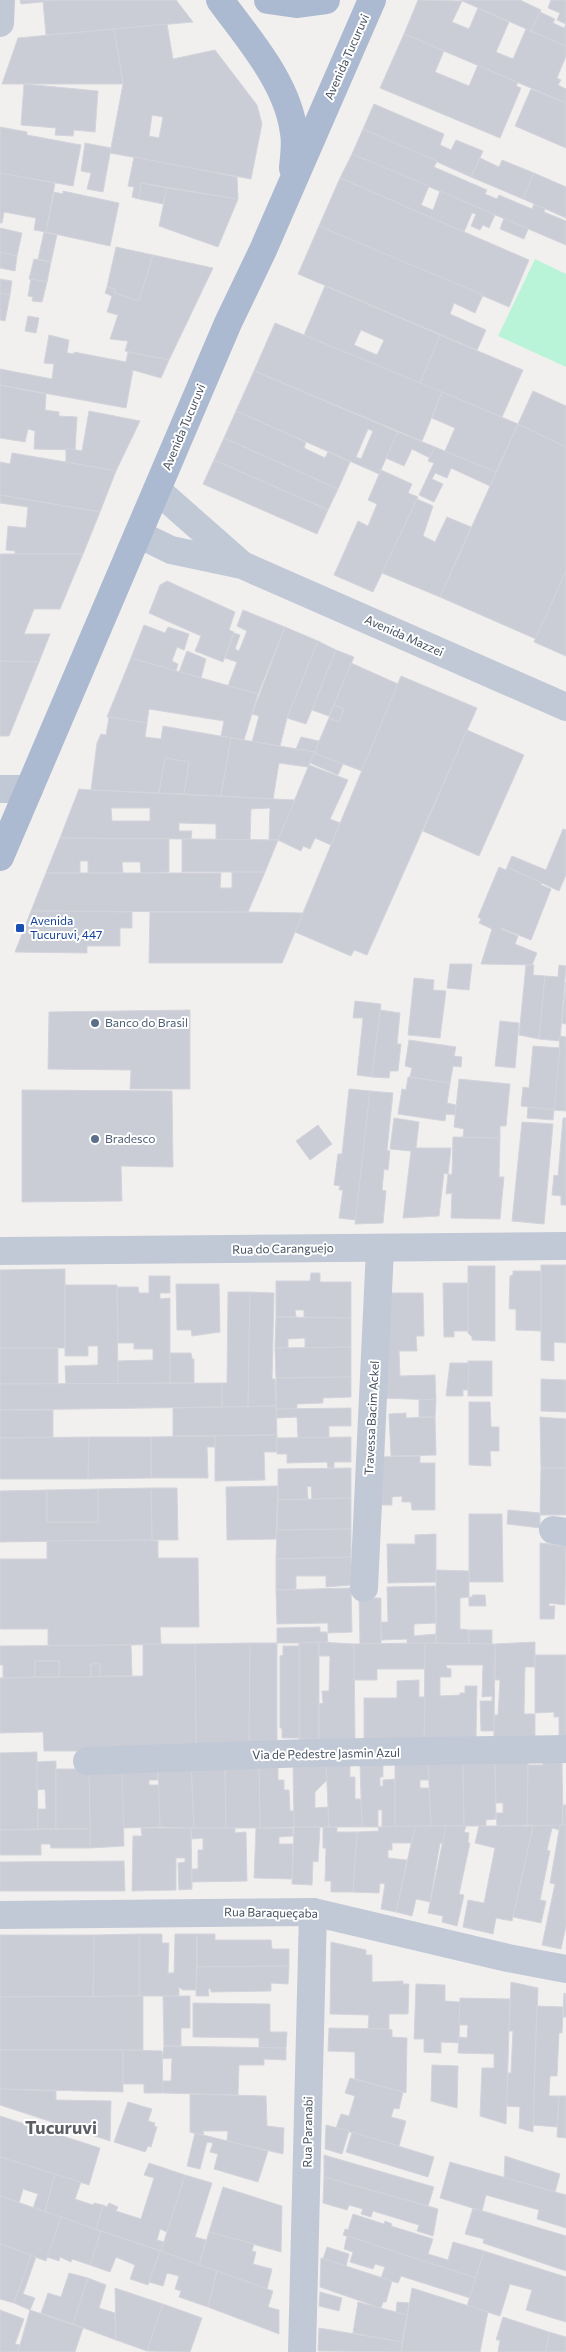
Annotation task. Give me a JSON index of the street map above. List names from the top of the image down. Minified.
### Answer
{"streets":{"main road":["Avenida Tucuruvi"],"street":["Avenida Mazzei","Rua do Caranguejo","Travessa Bacim Ackel","Via de Pedestre Jasmin Azul","Rua Baraqueçaba","Rua Paranabi"]},"crossings":[["Avenida Tucuruvi","Avenida Mazzei"],["Rua do Caranguejo","Travessa Bacim Ackel"],["Rua Baraqueçaba","Rua Paranabi"]],"districts":["Tucuruvi"],"places":{"transit":["Avenida Tucuruvi, 447"],"other":["Banco do Brasil","Bradesco"]}}
